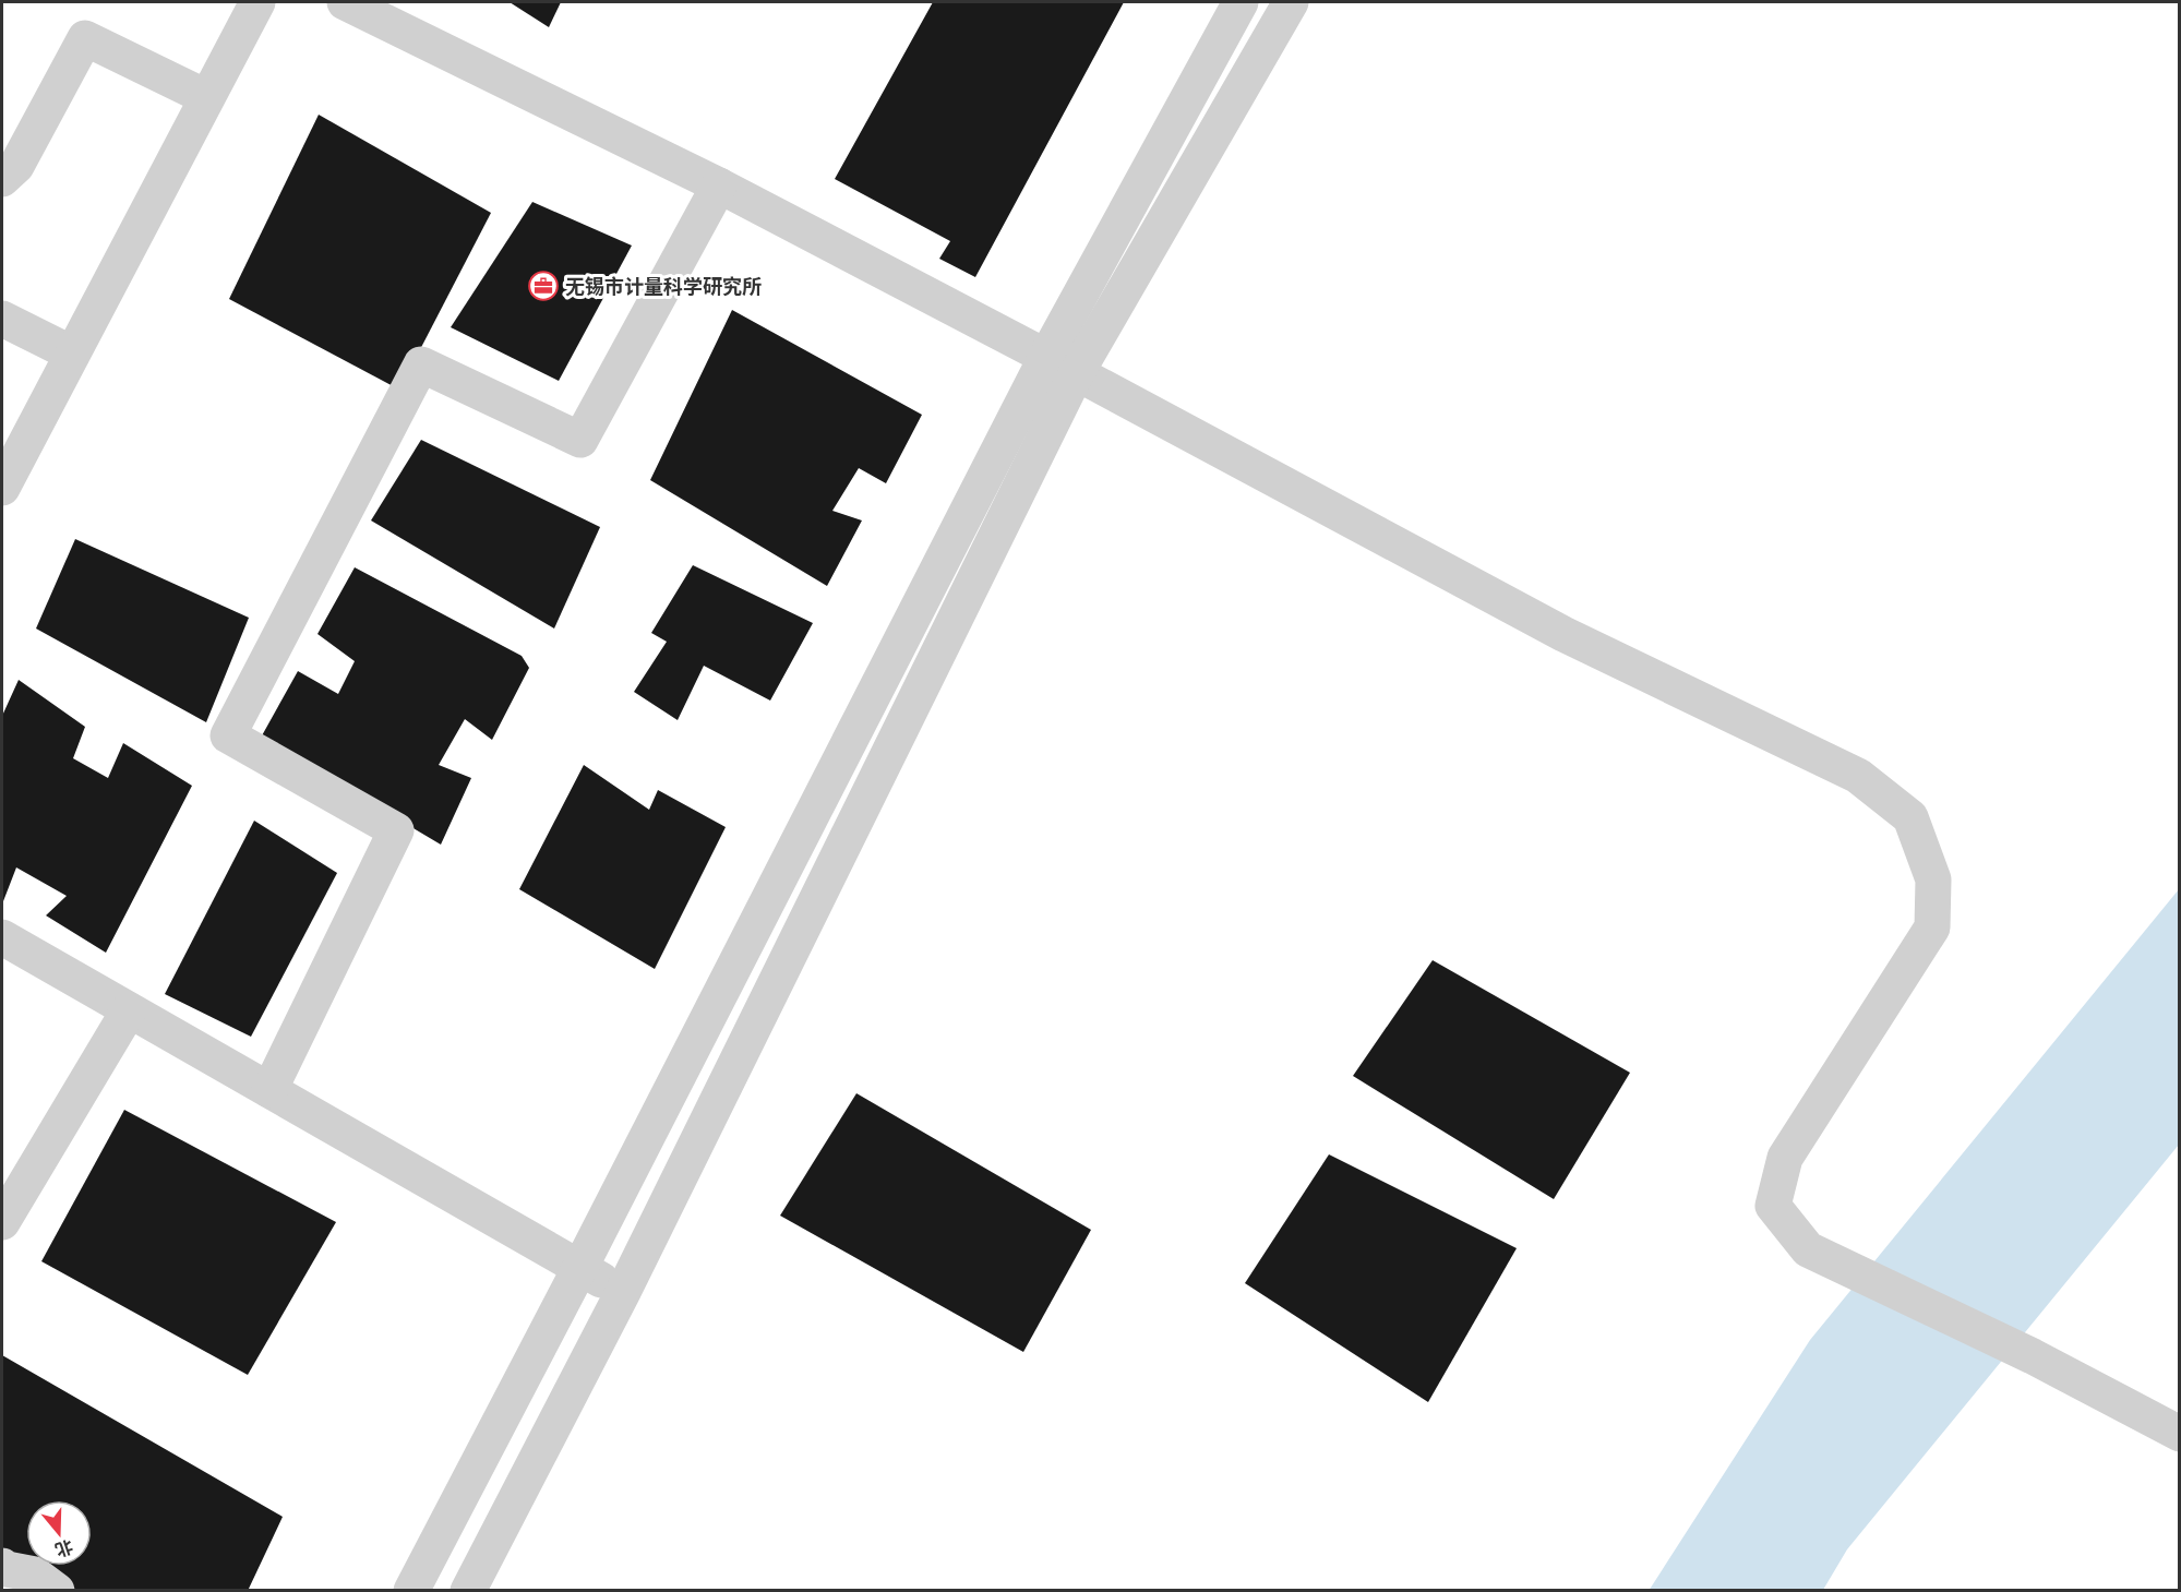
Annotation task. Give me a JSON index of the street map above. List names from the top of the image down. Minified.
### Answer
{"places":{"office":["无锡市计量科学研究所"]},"north":"bottom"}
